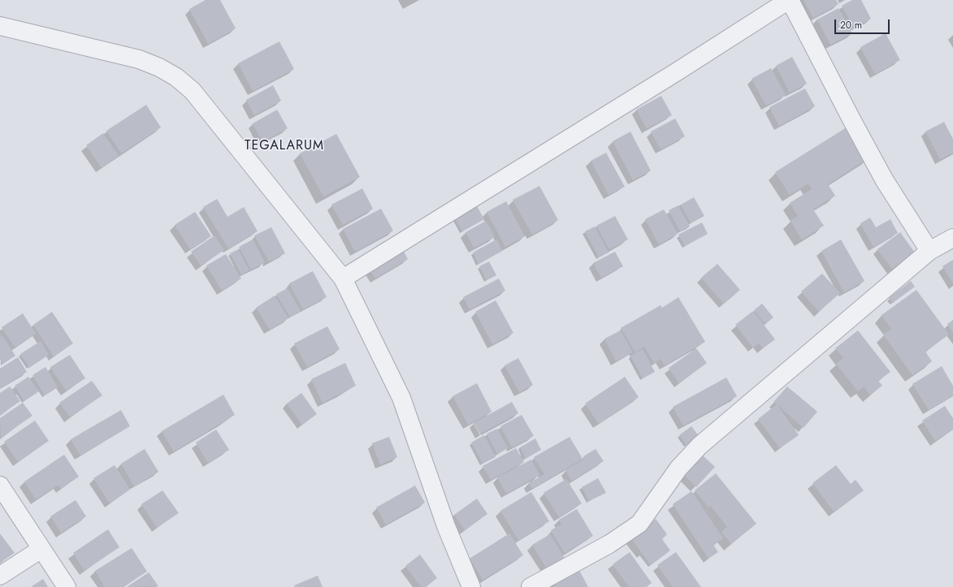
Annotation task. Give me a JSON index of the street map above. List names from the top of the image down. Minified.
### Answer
{"districts":["TEGALARUM"],"scale_bar":"20 m"}
